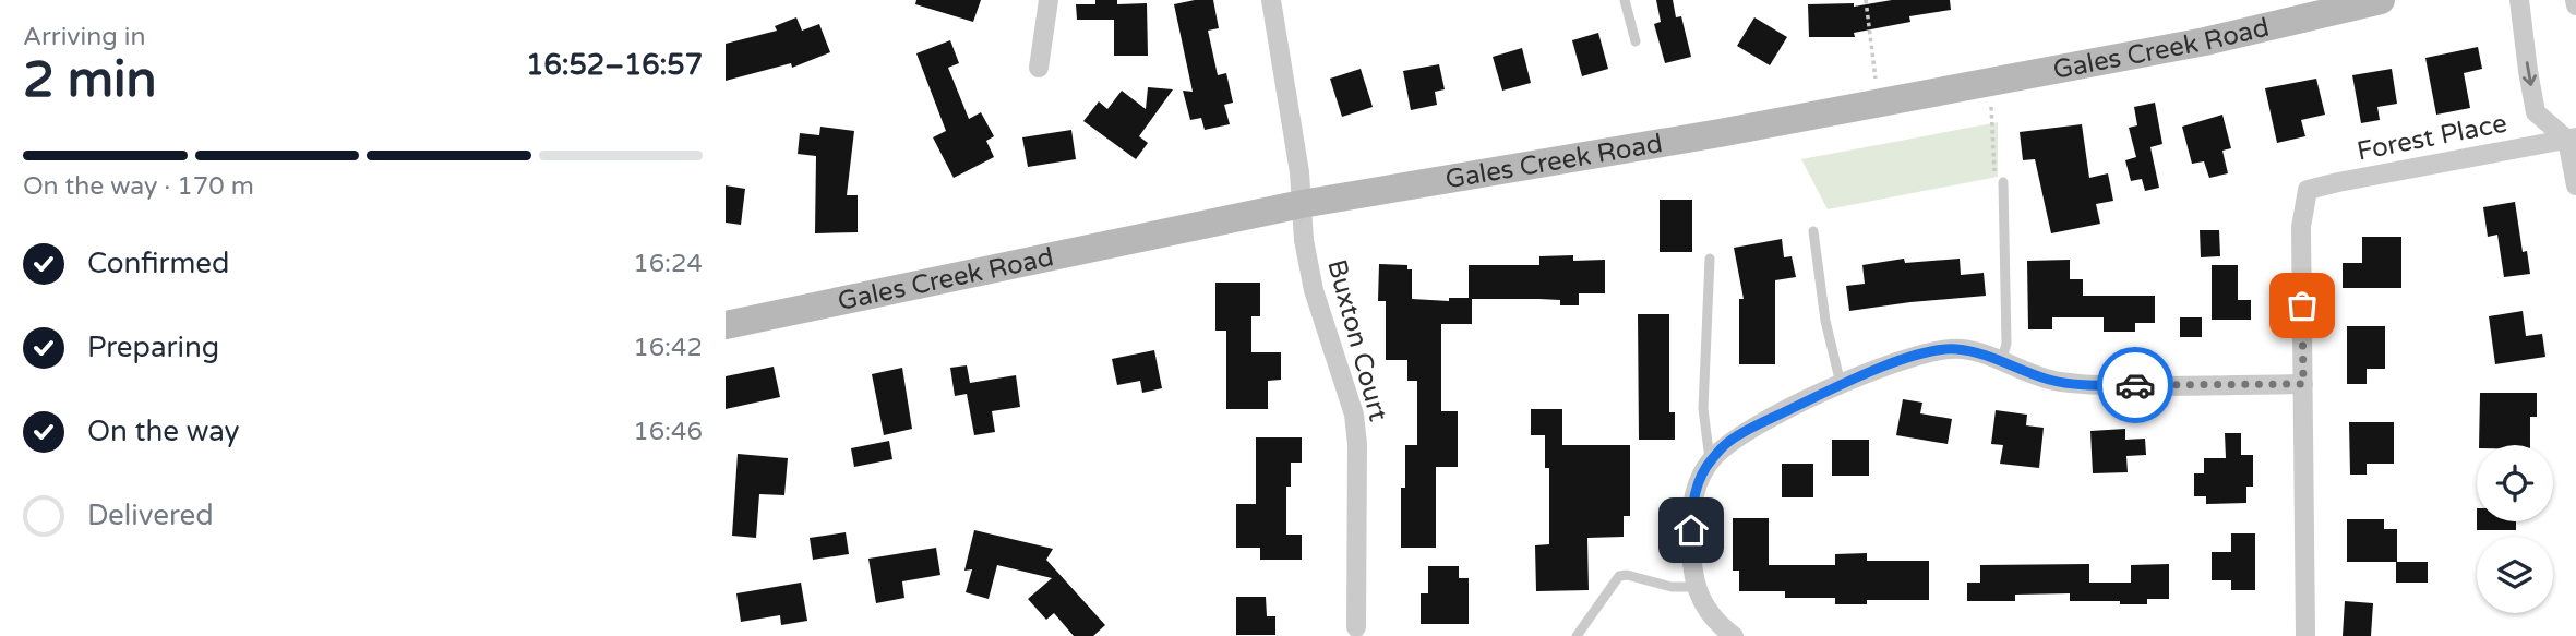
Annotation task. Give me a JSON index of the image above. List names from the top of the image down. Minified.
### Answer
{"streets":{"main road":["Gales Creek Road"],"street":["Forest Place","Buxton Court"]},"crossings":[["Gales Creek Road","Buxton Court"]],"page":{"heading":["2 min","Arriving in","16:52–16:57"],"bar":"On the way · 170 m","list":[["Confirmed","16:24"],["Preparing","16:42"],["On the way","16:46"],"Delivered"]}}
